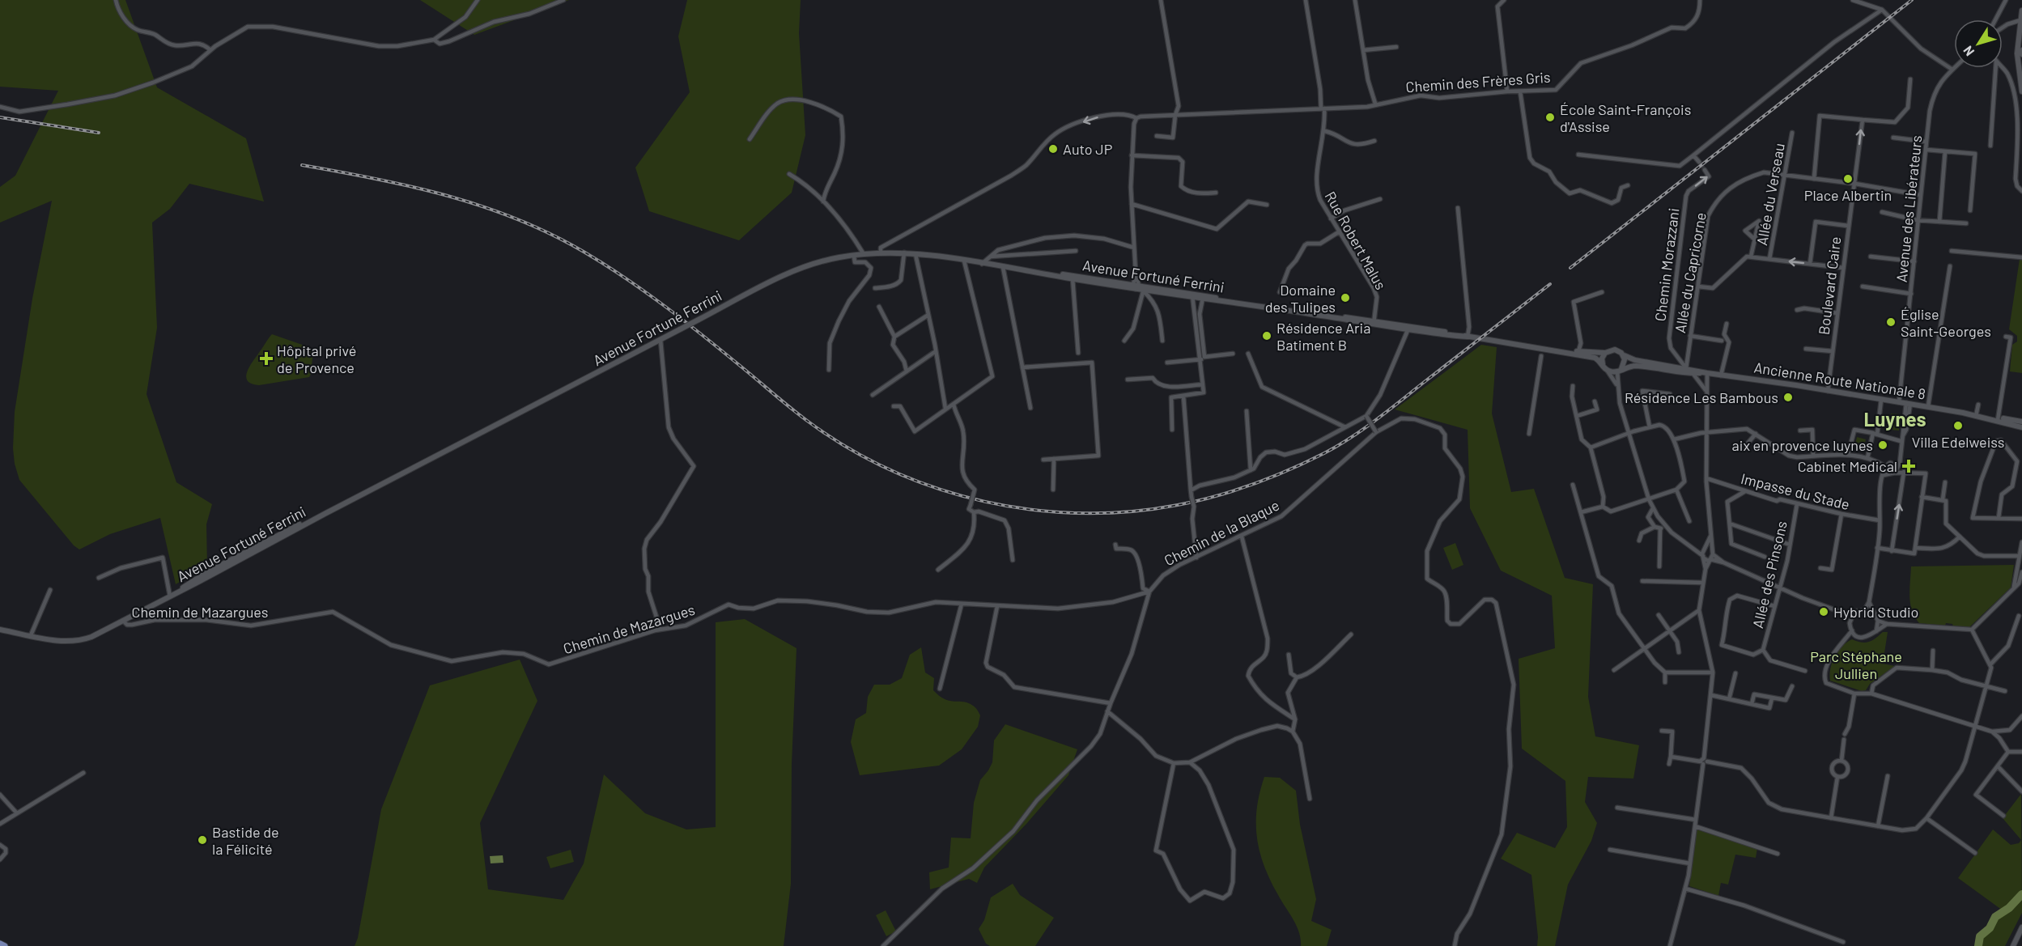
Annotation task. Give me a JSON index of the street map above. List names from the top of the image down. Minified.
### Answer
{"streets":{"main road":["Avenue Fortuné Ferrini","Ancienne Route Nationale 8"],"street":["Chemin des Frères Gris","Allée du Verseau","Avenue des Libérateurs","Rue Robert Malus","Chemin Morazzani","Allée du Capricorne","Boulevard Caire","Impasse du Stade","Chemin de la Blaque","Allée des Pinsons","Chemin de Mazargues"]},"crossings":[["Chemin des Frères Gris","Rue Robert Malus"],["Chemin des Frères Gris","Avenue Fortuné Ferrini"],["Allée du Verseau","Allée du Capricorne"],["Avenue des Libérateurs","Allée du Capricorne"],["Avenue des Libérateurs","Ancienne Route Nationale 8"],["Rue Robert Malus","Avenue Fortuné Ferrini"],["Chemin Morazzani","Allée du Capricorne"],["Chemin Morazzani","Ancienne Route Nationale 8"],["Allée du Capricorne","Boulevard Caire"],["Allée du Capricorne","Ancienne Route Nationale 8"],["Avenue Fortuné Ferrini","Ancienne Route Nationale 8"],["Avenue Fortuné Ferrini","Chemin de Mazargues"],["Boulevard Caire","Ancienne Route Nationale 8"],["Impasse du Stade","Allée des Pinsons"],["Chemin de la Blaque","Chemin de Mazargues"]],"one_way":["Chemin Morazzani"],"districts":["Luynes"],"parks":["Parc Stéphane Jullien"],"places":{"other":["École Saint-François d'Assise","Auto JP","Place Albertin","Domaine des Tulipes","Église Saint-Georges","Résidence Aria Batiment B","Résidence Les Bambous","Villa Edelweiss","aix en provence luynes","Hybrid Studio","Bastide de la Félicité"],"health":["Hôpital privé de Provence","Cabinet Medical"]},"north":"bottom left"}
